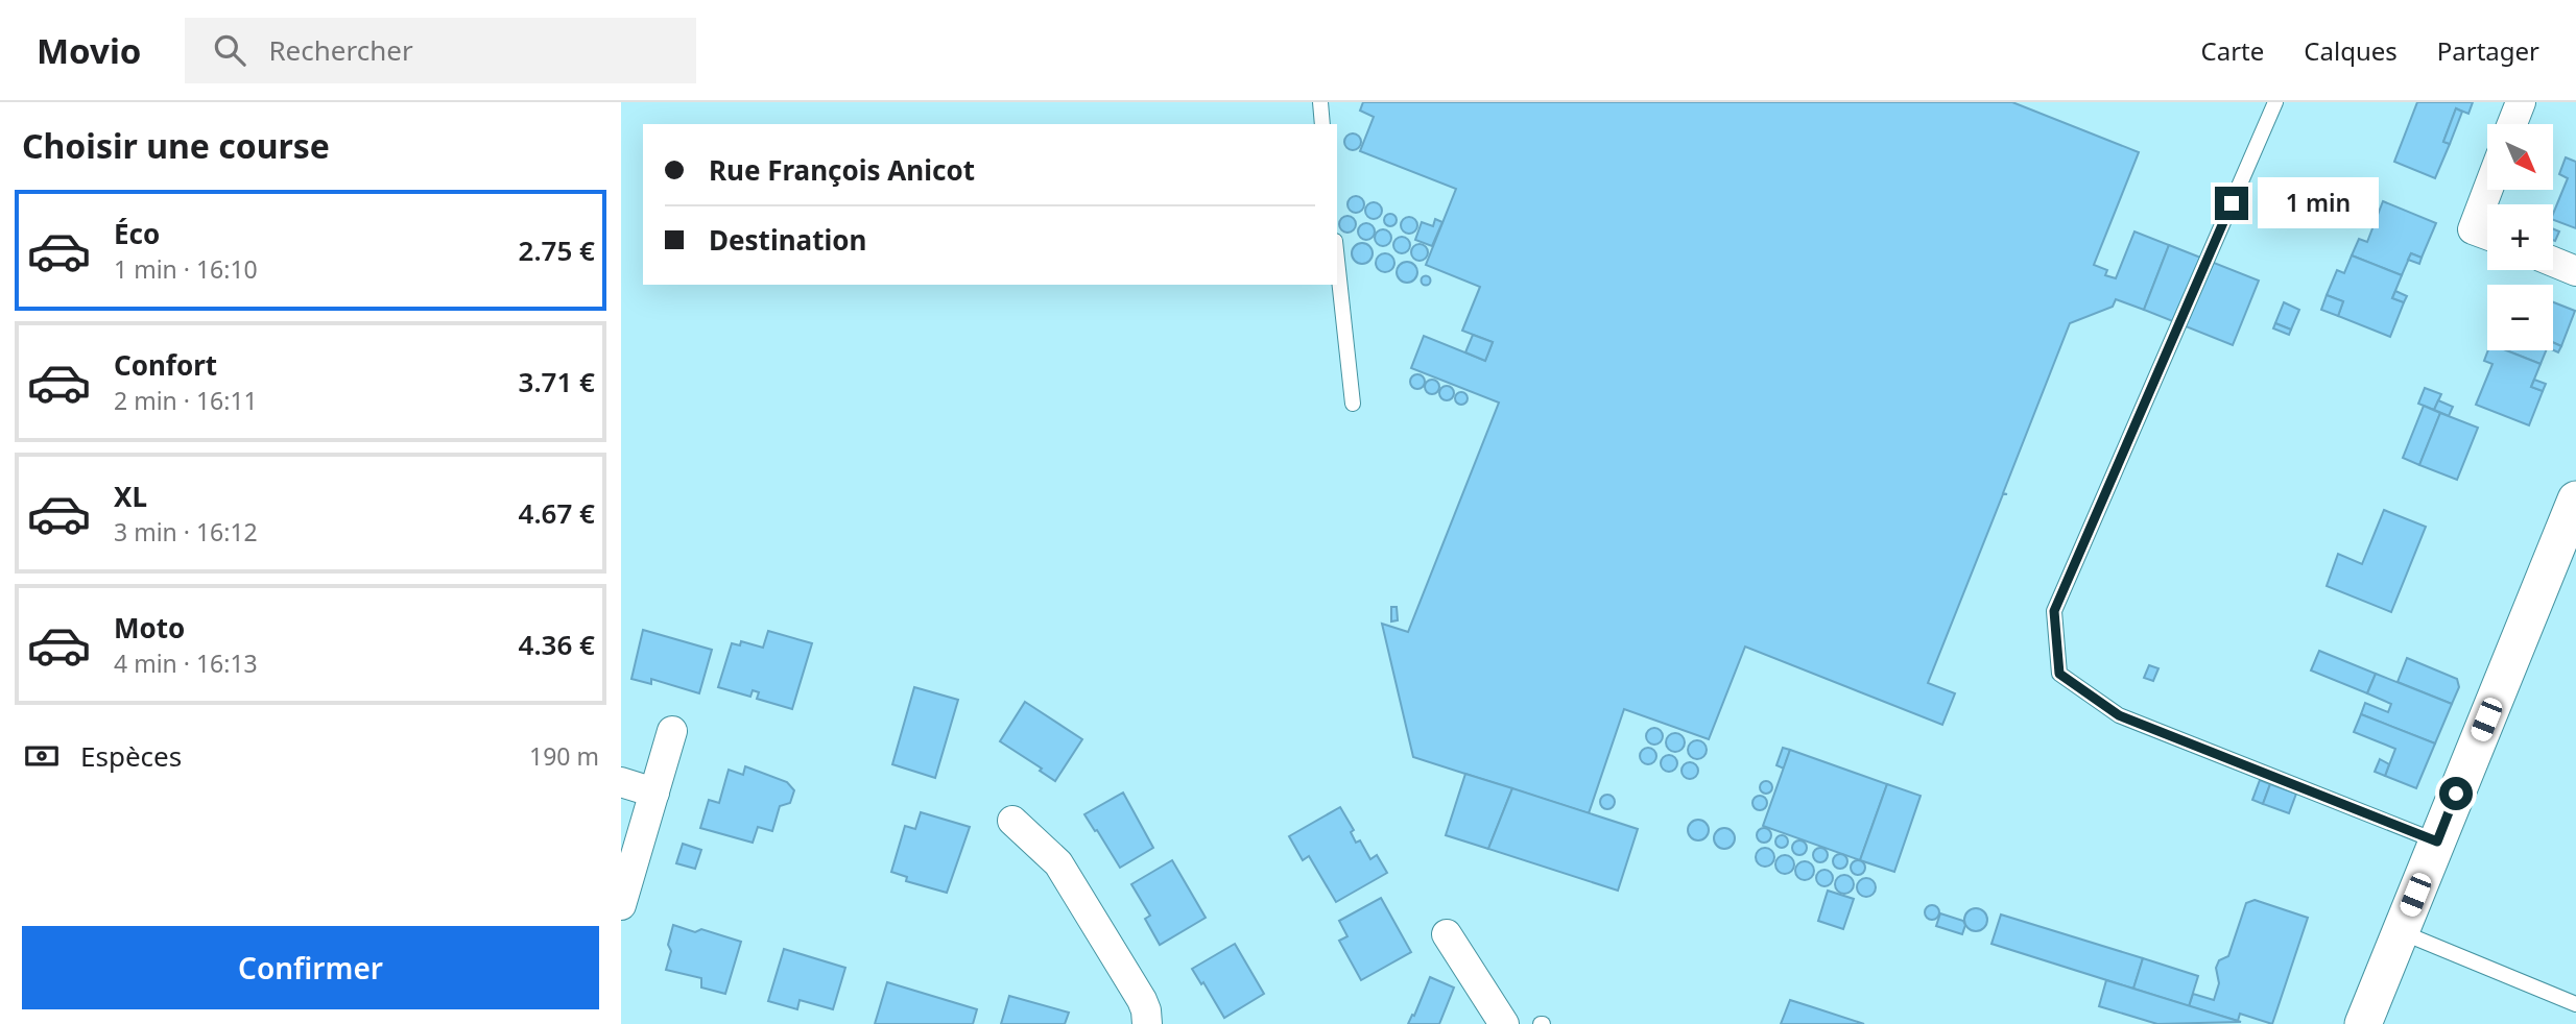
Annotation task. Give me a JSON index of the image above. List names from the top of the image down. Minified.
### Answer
{"north":"bottom right","page":{"header":"Movio","search":"Rechercher","nav":["Carte","Calques","Partager"],"heading":"Choisir une course","map_buttons":["+","−"],"banner":["Rue François Anicot","Destination"],"bubble":"1 min","list":[{"name":"Éco","note":"1 min · 16:10","value":"2.75 €"},{"name":"Confort","note":"2 min · 16:11","value":"3.71 €"},{"name":"XL","note":"3 min · 16:12","value":"4.67 €"},{"name":"Moto","note":"4 min · 16:13","value":"4.36 €"}],"pay":["Espèces","190 m"],"buttons":"Confirmer"}}
